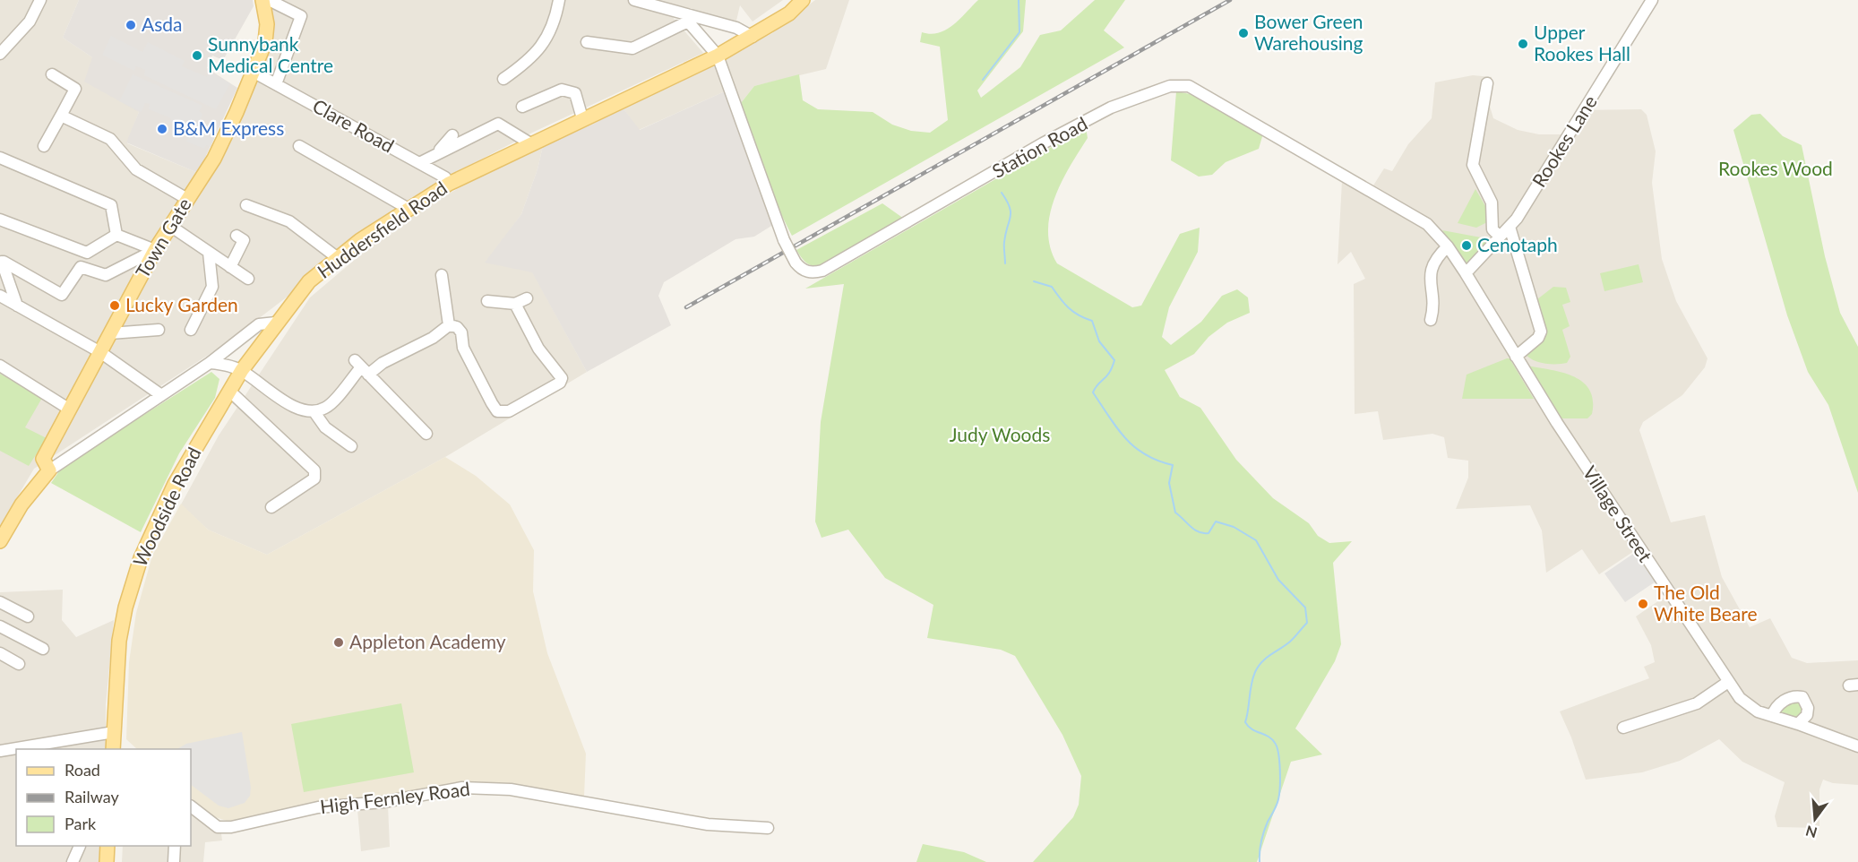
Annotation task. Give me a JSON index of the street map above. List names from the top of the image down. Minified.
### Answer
{"streets":{"main road":["Huddersfield Road","Town Gate","Woodside Road"],"street":["Clare Road","Rookes Lane","Station Road","Village Street","High Fernley Road"]},"crossings":[["Clare Road","Huddersfield Road"],["Clare Road","Town Gate"],["Rookes Lane","Station Road"],["Rookes Lane","Village Street"],["Station Road","Huddersfield Road"],["Station Road","Village Street"],["Huddersfield Road","Woodside Road"]],"parks":["Rookes Wood","Judy Woods"],"places":["Asda","Bower Green Warehousing","Upper Rookes Hall","Sunnybank Medical Centre","B&M Express","Cenotaph","Lucky Garden","The Old White Beare","Appleton Academy"],"legend":["Road","Railway","Park"],"north":"bottom"}
